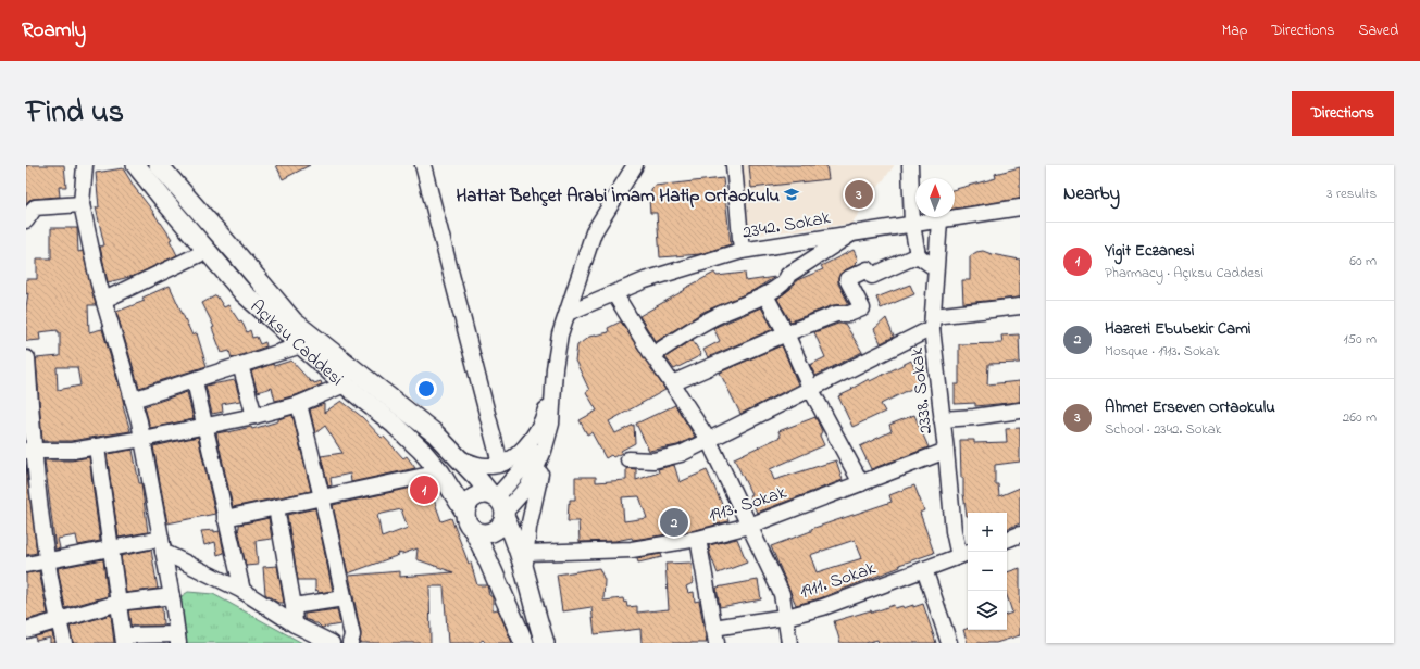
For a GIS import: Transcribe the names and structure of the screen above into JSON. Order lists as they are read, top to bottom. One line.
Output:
{"streets":{"main road":["Açıksu Caddesi"],"street":["2342. Sokak","2338. Sokak","1913. Sokak","1911. Sokak"]},"crossings":[["2342. Sokak","2338. Sokak"],["2338. Sokak","1913. Sokak"],["2338. Sokak","1911. Sokak"]],"places":{"school or university":["Hattat Behçet Arabi İmam Hatip Ortaokulu"]},"north":"top","page":{"header":"Roamly","nav":["Map","Directions","Saved"],"title":"Find us","buttons":"Directions","heading":["Nearby","3 results"],"pins":["3","1","2"],"list":[{"mark":"1","name":"Yigit Eczanesi","note":"Pharmacy · Açıksu Caddesi","value":"60 m"},{"mark":"2","name":"Hazreti Ebubekir Cami","note":"Mosque · 1913. Sokak","value":"150 m"},{"mark":"3","name":"Ahmet Erseven Ortaokulu","note":"School · 2342. Sokak","value":"260 m"}],"map_buttons":["+","−"]}}
